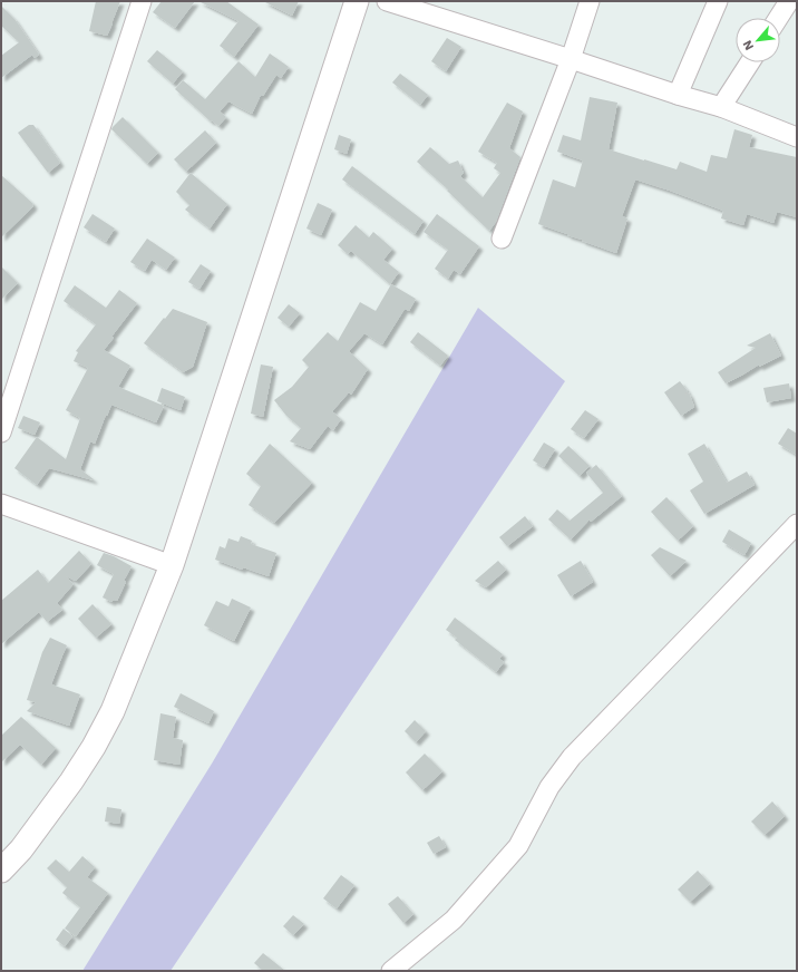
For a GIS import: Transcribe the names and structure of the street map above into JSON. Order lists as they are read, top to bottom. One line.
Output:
{"north":"bottom left"}
